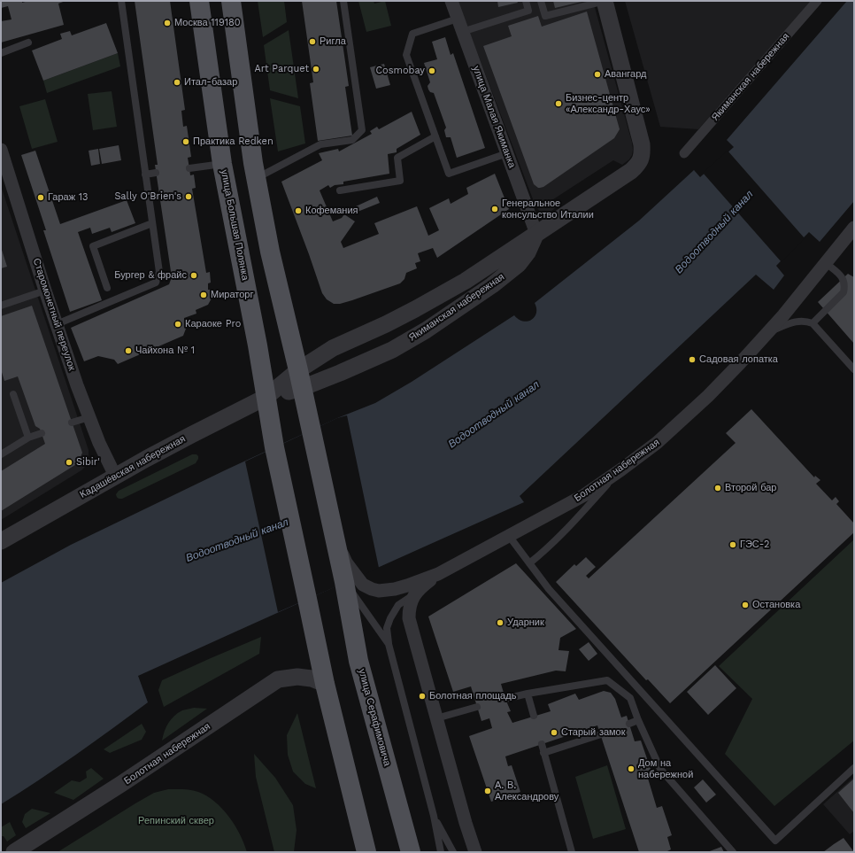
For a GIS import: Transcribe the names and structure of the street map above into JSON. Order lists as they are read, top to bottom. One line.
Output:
{"streets":{"main road":["улица Большая Полянка","улица Серафимовича"],"street":["Якиманская набережная","улица Малая Якиманка","Старомонетный переулок","Кадашёвская набережная","Болотная набережная"]},"crossings":[["Якиманская набережная","улица Малая Якиманка"],["Якиманская набережная","Кадашёвская набережная"],["Якиманская набережная","улица Серафимовича"],["улица Большая Полянка","Кадашёвская набережная"],["улица Большая Полянка","Болотная набережная"],["Старомонетный переулок","Кадашёвская набережная"],["Кадашёвская набережная","улица Серафимовича"],["Болотная набережная","улица Серафимовича"]],"water":["Водоотводный канал"],"parks":["Репинский сквер"],"places":["Москва 119180","Ригла","Art Parquet","Cosmobay","Авангард","Итал-базар","Бизнес-центр «Александр-Хаус»","Практика Redken","Sally O'Brien's","Гараж 13","Генеральное консульство Италии","Кофемания","Бургер & фрайс","Мираторг","Караоке Pro","Чайхона № 1","Садовая лопатка","Sibir'","Второй бар","ГЭС-2","Остановка","Ударник","Болотная площадь","Старый замок","Дом на набережной","А. В. Александрову"]}
